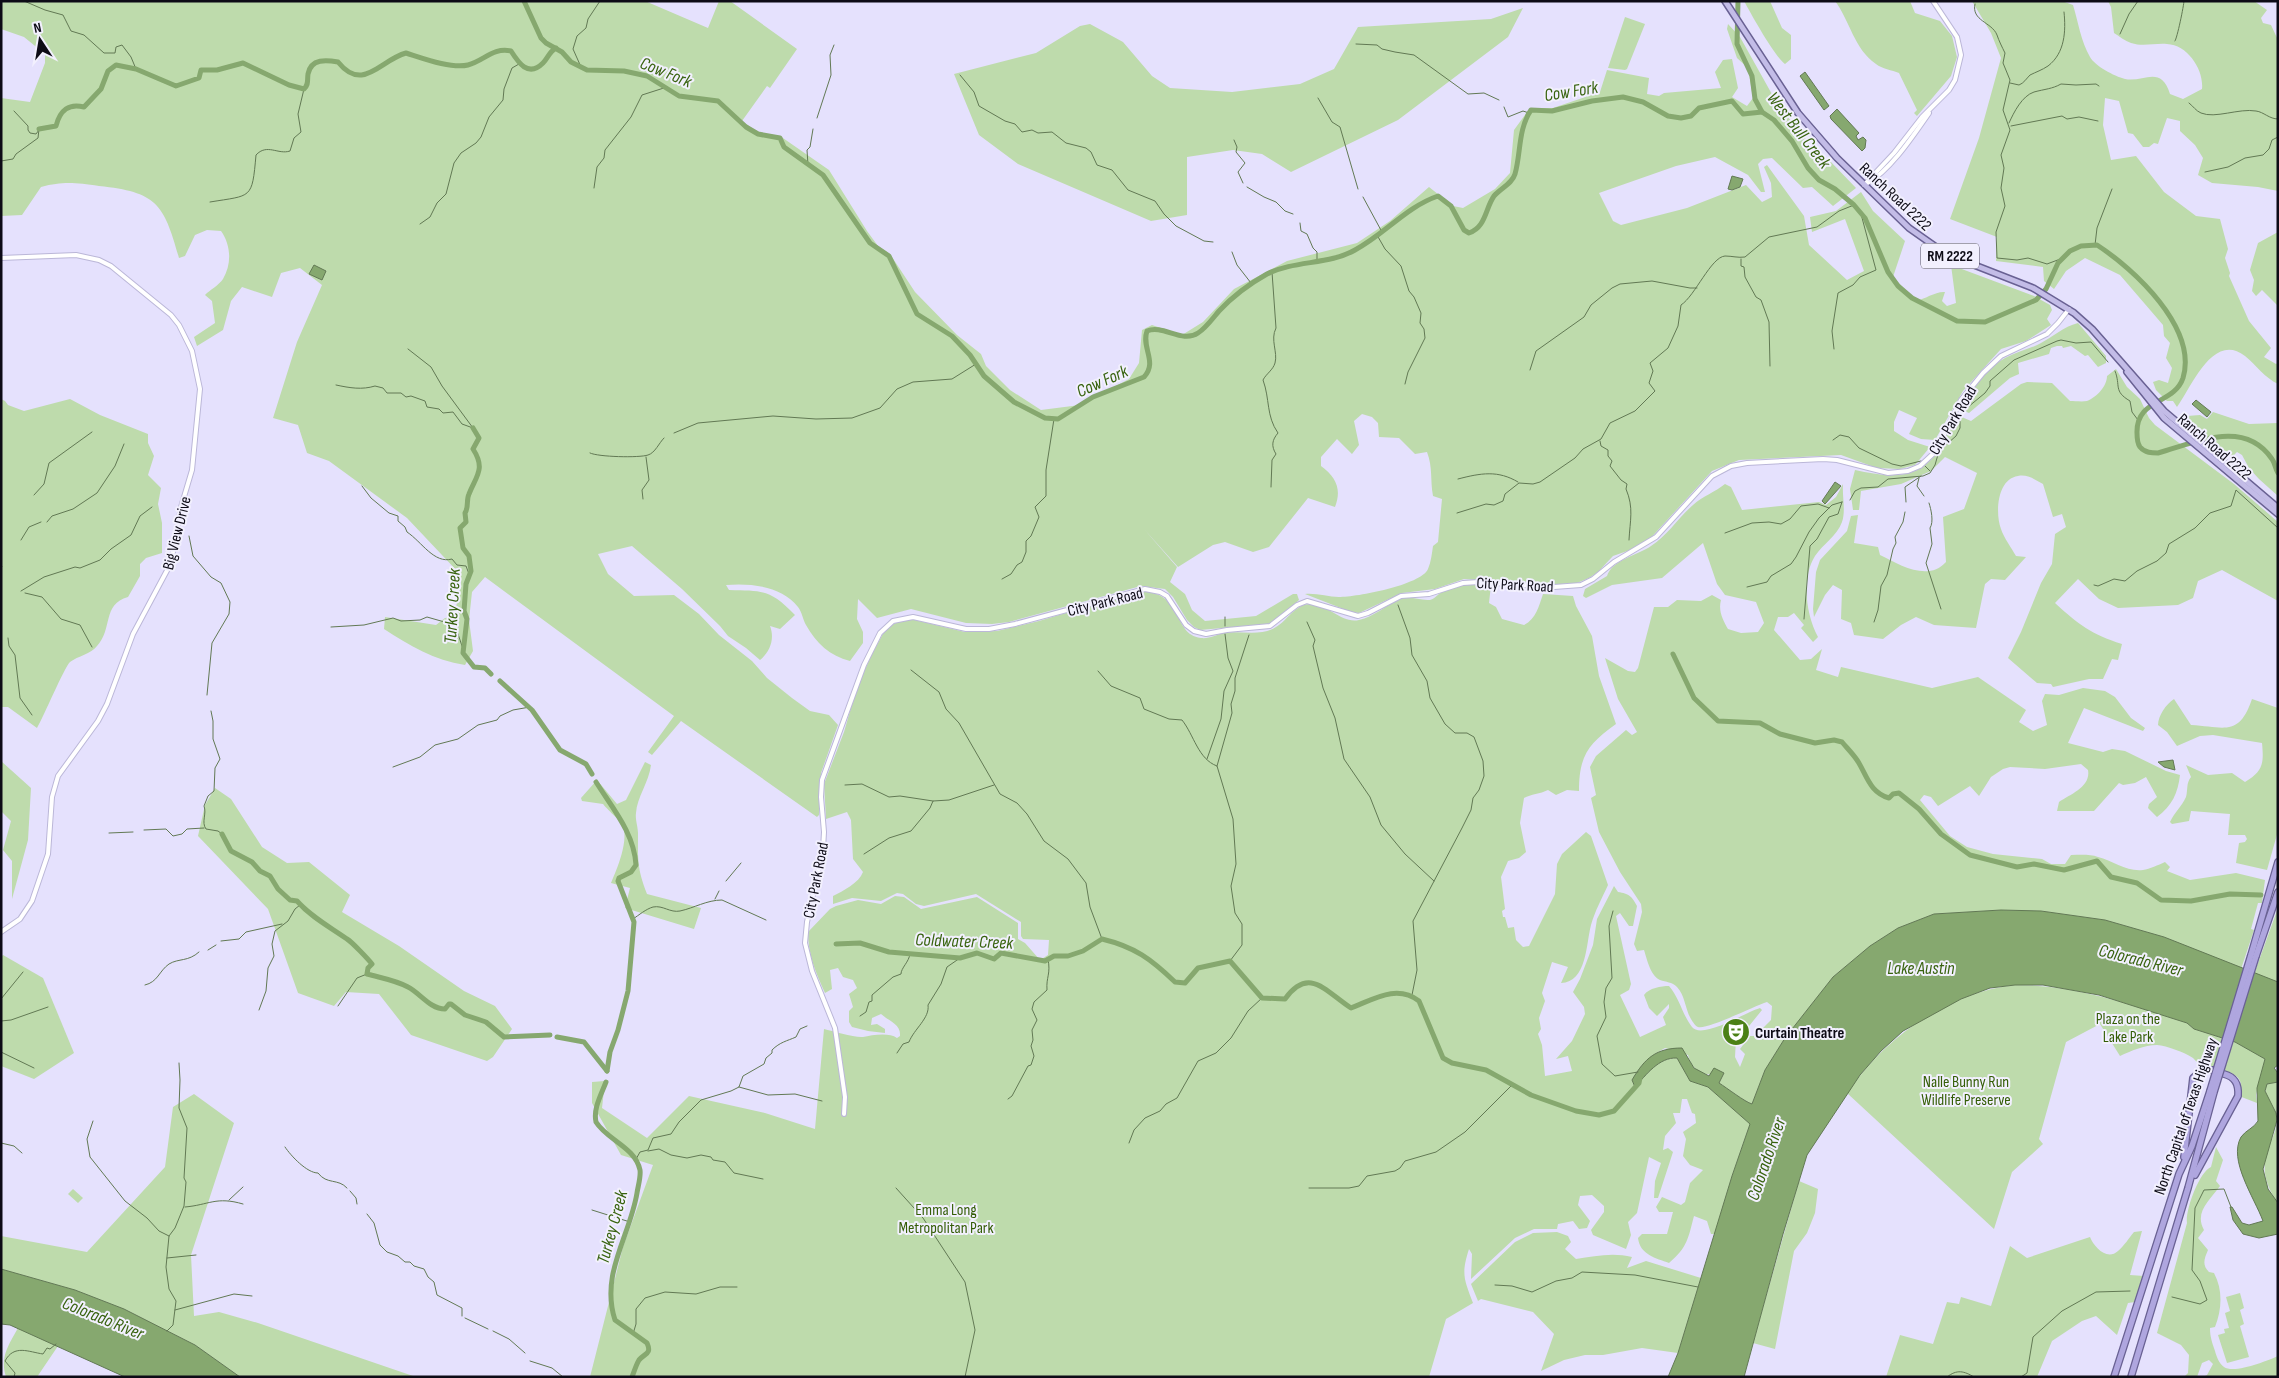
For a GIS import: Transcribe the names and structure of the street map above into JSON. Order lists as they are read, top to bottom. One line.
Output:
{"streets":{"highway":["North Capital of Texas Highway"],"main road":["Ranch Road 2222","RM 2222"],"street":["City Park Road","Big View Drive"]},"crossings":[["Ranch Road 2222","City Park Road"]],"water":["Cow Fork","West Bull Creek","Turkey Creek","Coldwater Creek","Colorado River","Lake Austin"],"parks":["Plaza on the Lake Park","Nalle Bunny Run Wildlife Preserve","Emma Long Metropolitan Park"],"places":{"theatre":["Curtain Theatre"]},"north":"top"}
